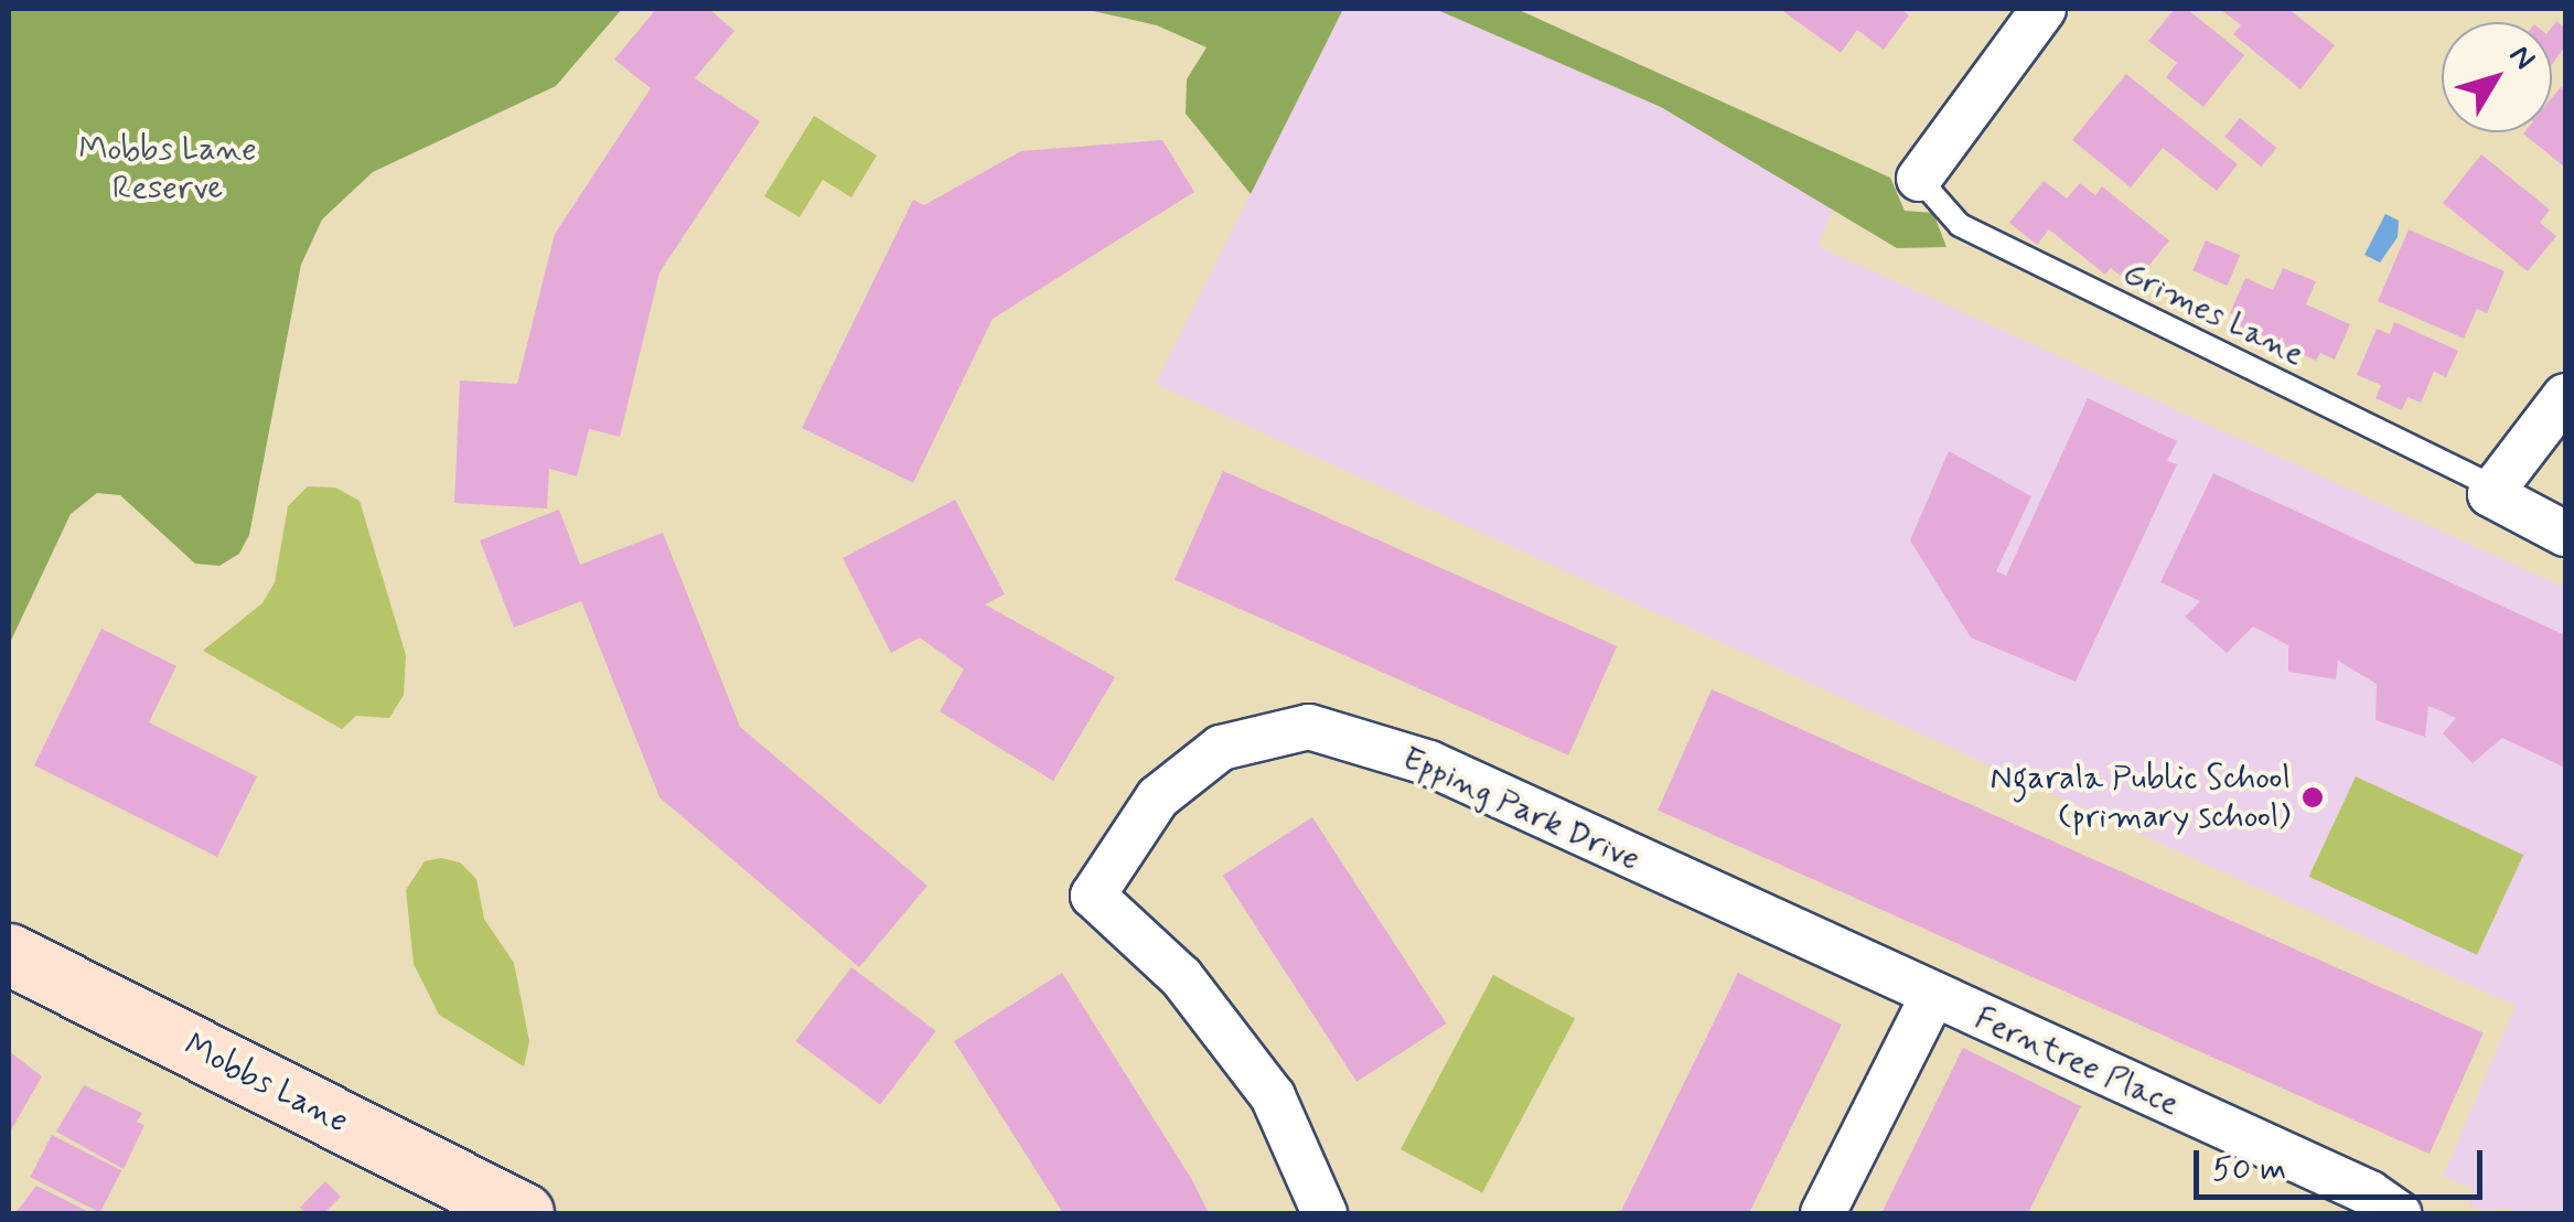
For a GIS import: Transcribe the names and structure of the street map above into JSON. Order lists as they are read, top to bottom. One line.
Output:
{"streets":{"street":["Epping Park Drive","Ferntree Place","Mobbs Lane"],"lane":["Grimes Lane"]},"crossings":[["Epping Park Drive","Ferntree Place"]],"parks":["Mobbs Lane Reserve"],"places":["Ngarala Public School (primary school)"],"scale_bar":"50 m","north":"top right"}
